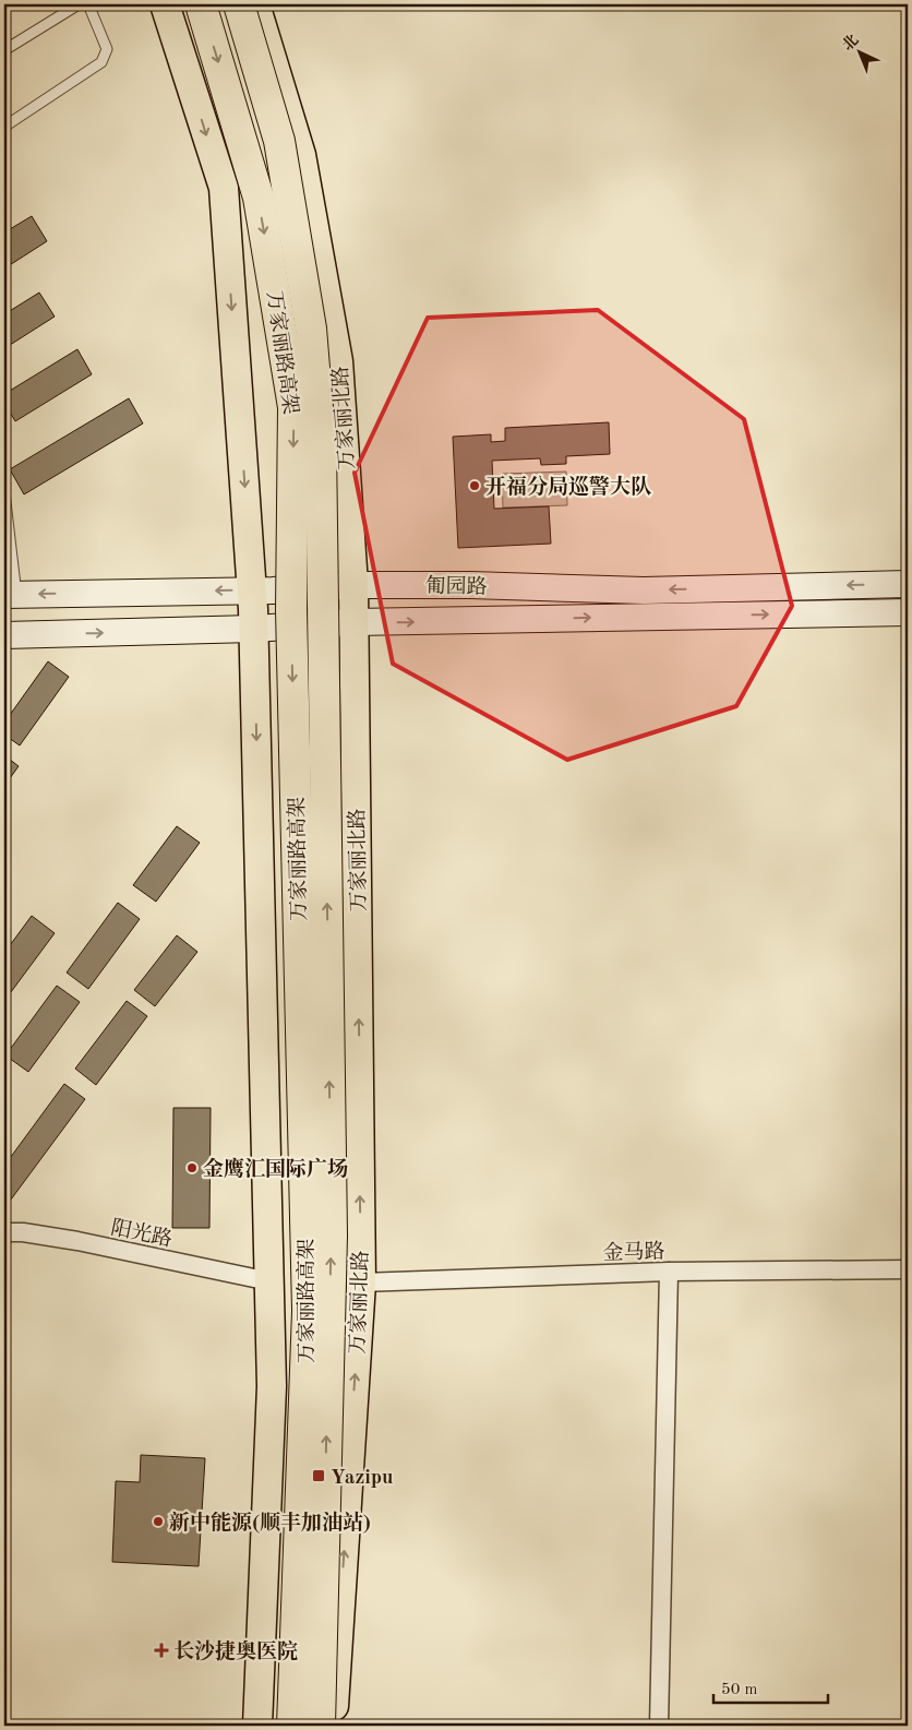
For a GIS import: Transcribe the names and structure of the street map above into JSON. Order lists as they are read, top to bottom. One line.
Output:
{"streets":{"highway":["万家丽路高架"],"main road":["万家丽北路","匍园路"],"street":["阳光路","金马路"]},"crossings":[["万家丽北路","匍园路"],["万家丽北路","金马路"]],"places":{"other":["开福分局巡警大队","金鹰汇国际广场","新中能源(顺丰加油站)"],"transit":["Yazipu"],"health":["长沙捷奥医院"]},"scale_bar":"50 m","north":"top left"}
